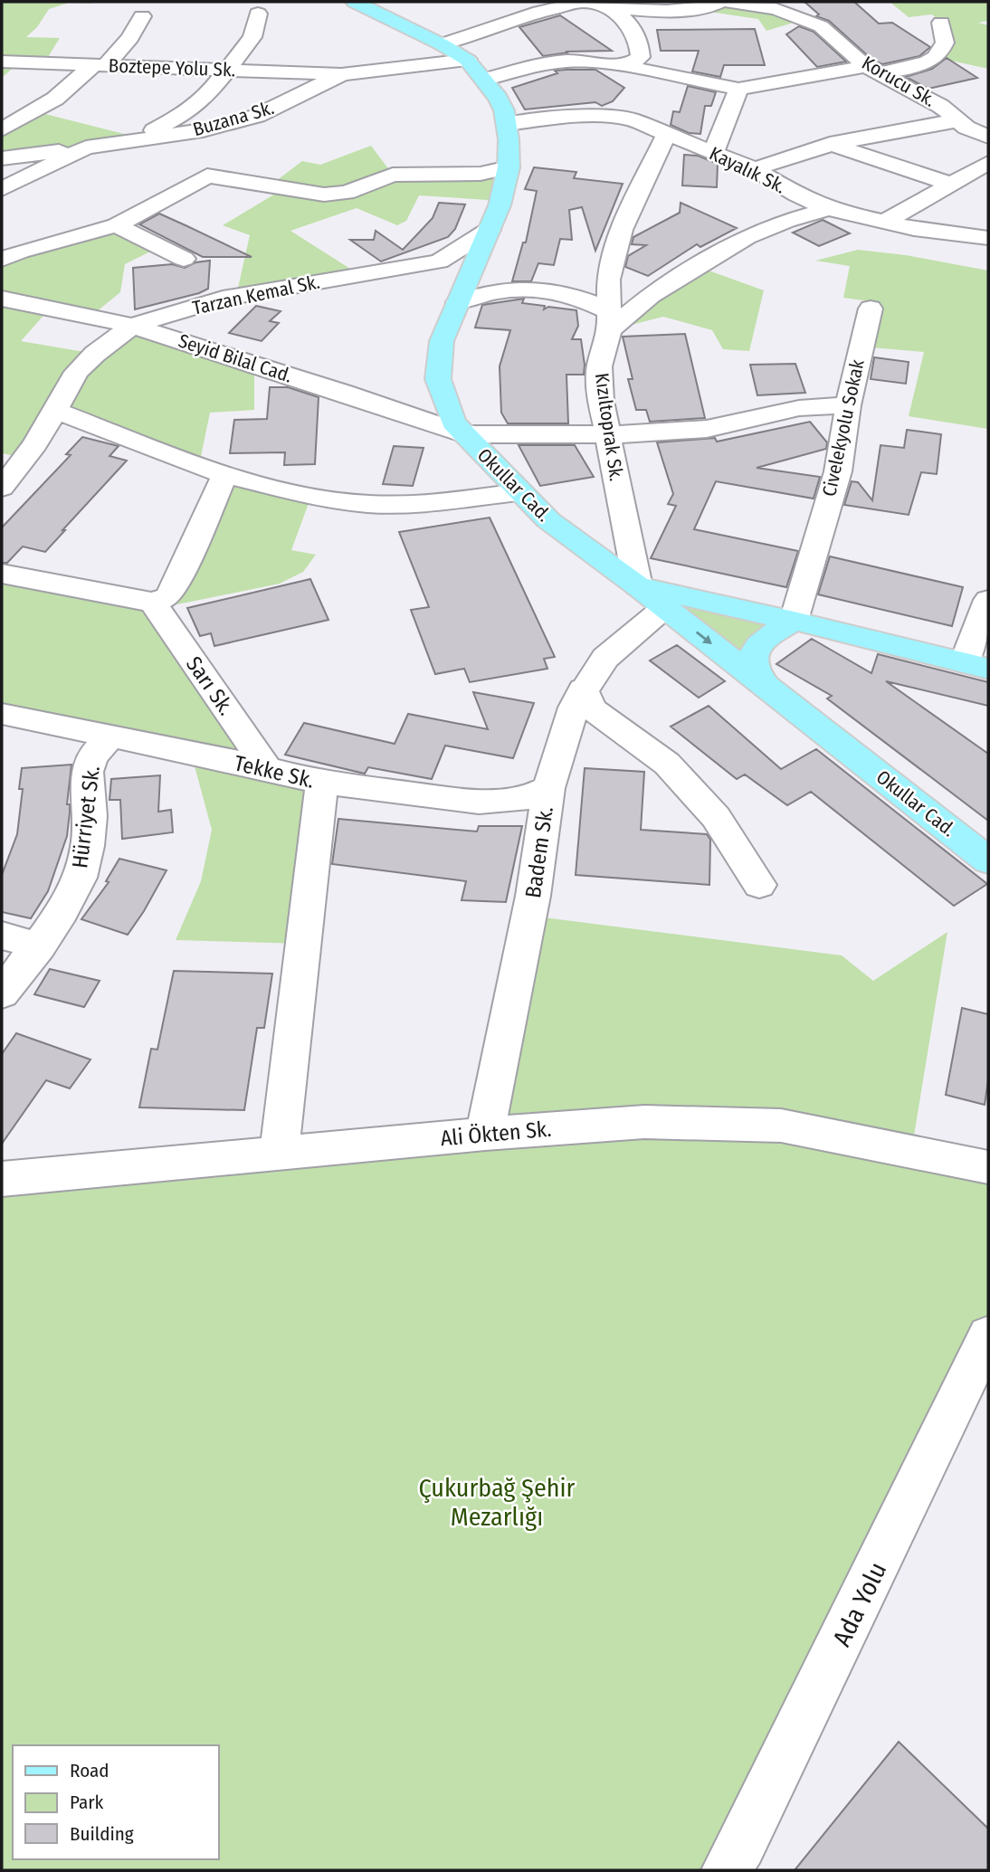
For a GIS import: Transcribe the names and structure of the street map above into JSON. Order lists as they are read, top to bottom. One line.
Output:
{"streets":{"main road":["Okullar Cad."],"street":["Boztepe Yolu Sk.","Korucu Sk.","Buzana Sk.","Kayalık Sk.","Tarzan Kemal Sk.","Seyid Bilal Cad.","Kızıltoprak Sk.","Civelekyolu Sokak","Sarı Sk.","Tekke Sk.","Hürriyet Sk.","Badem Sk.","Ali Ökten Sk.","Ada Yolu"]},"crossings":[["Boztepe Yolu Sk.","Buzana Sk."],["Buzana Sk.","Okullar Cad."],["Kayalık Sk.","Okullar Cad."],["Tarzan Kemal Sk.","Seyid Bilal Cad."],["Tarzan Kemal Sk.","Okullar Cad."],["Seyid Bilal Cad.","Kızıltoprak Sk."],["Seyid Bilal Cad.","Okullar Cad."],["Kızıltoprak Sk.","Okullar Cad."],["Okullar Cad.","Badem Sk."],["Sarı Sk.","Tekke Sk."],["Tekke Sk.","Hürriyet Sk."],["Tekke Sk.","Badem Sk."],["Badem Sk.","Ali Ökten Sk."]],"parks":["Çukurbağ Şehir Mezarlığı"],"legend":["Road","Park","Building"]}
